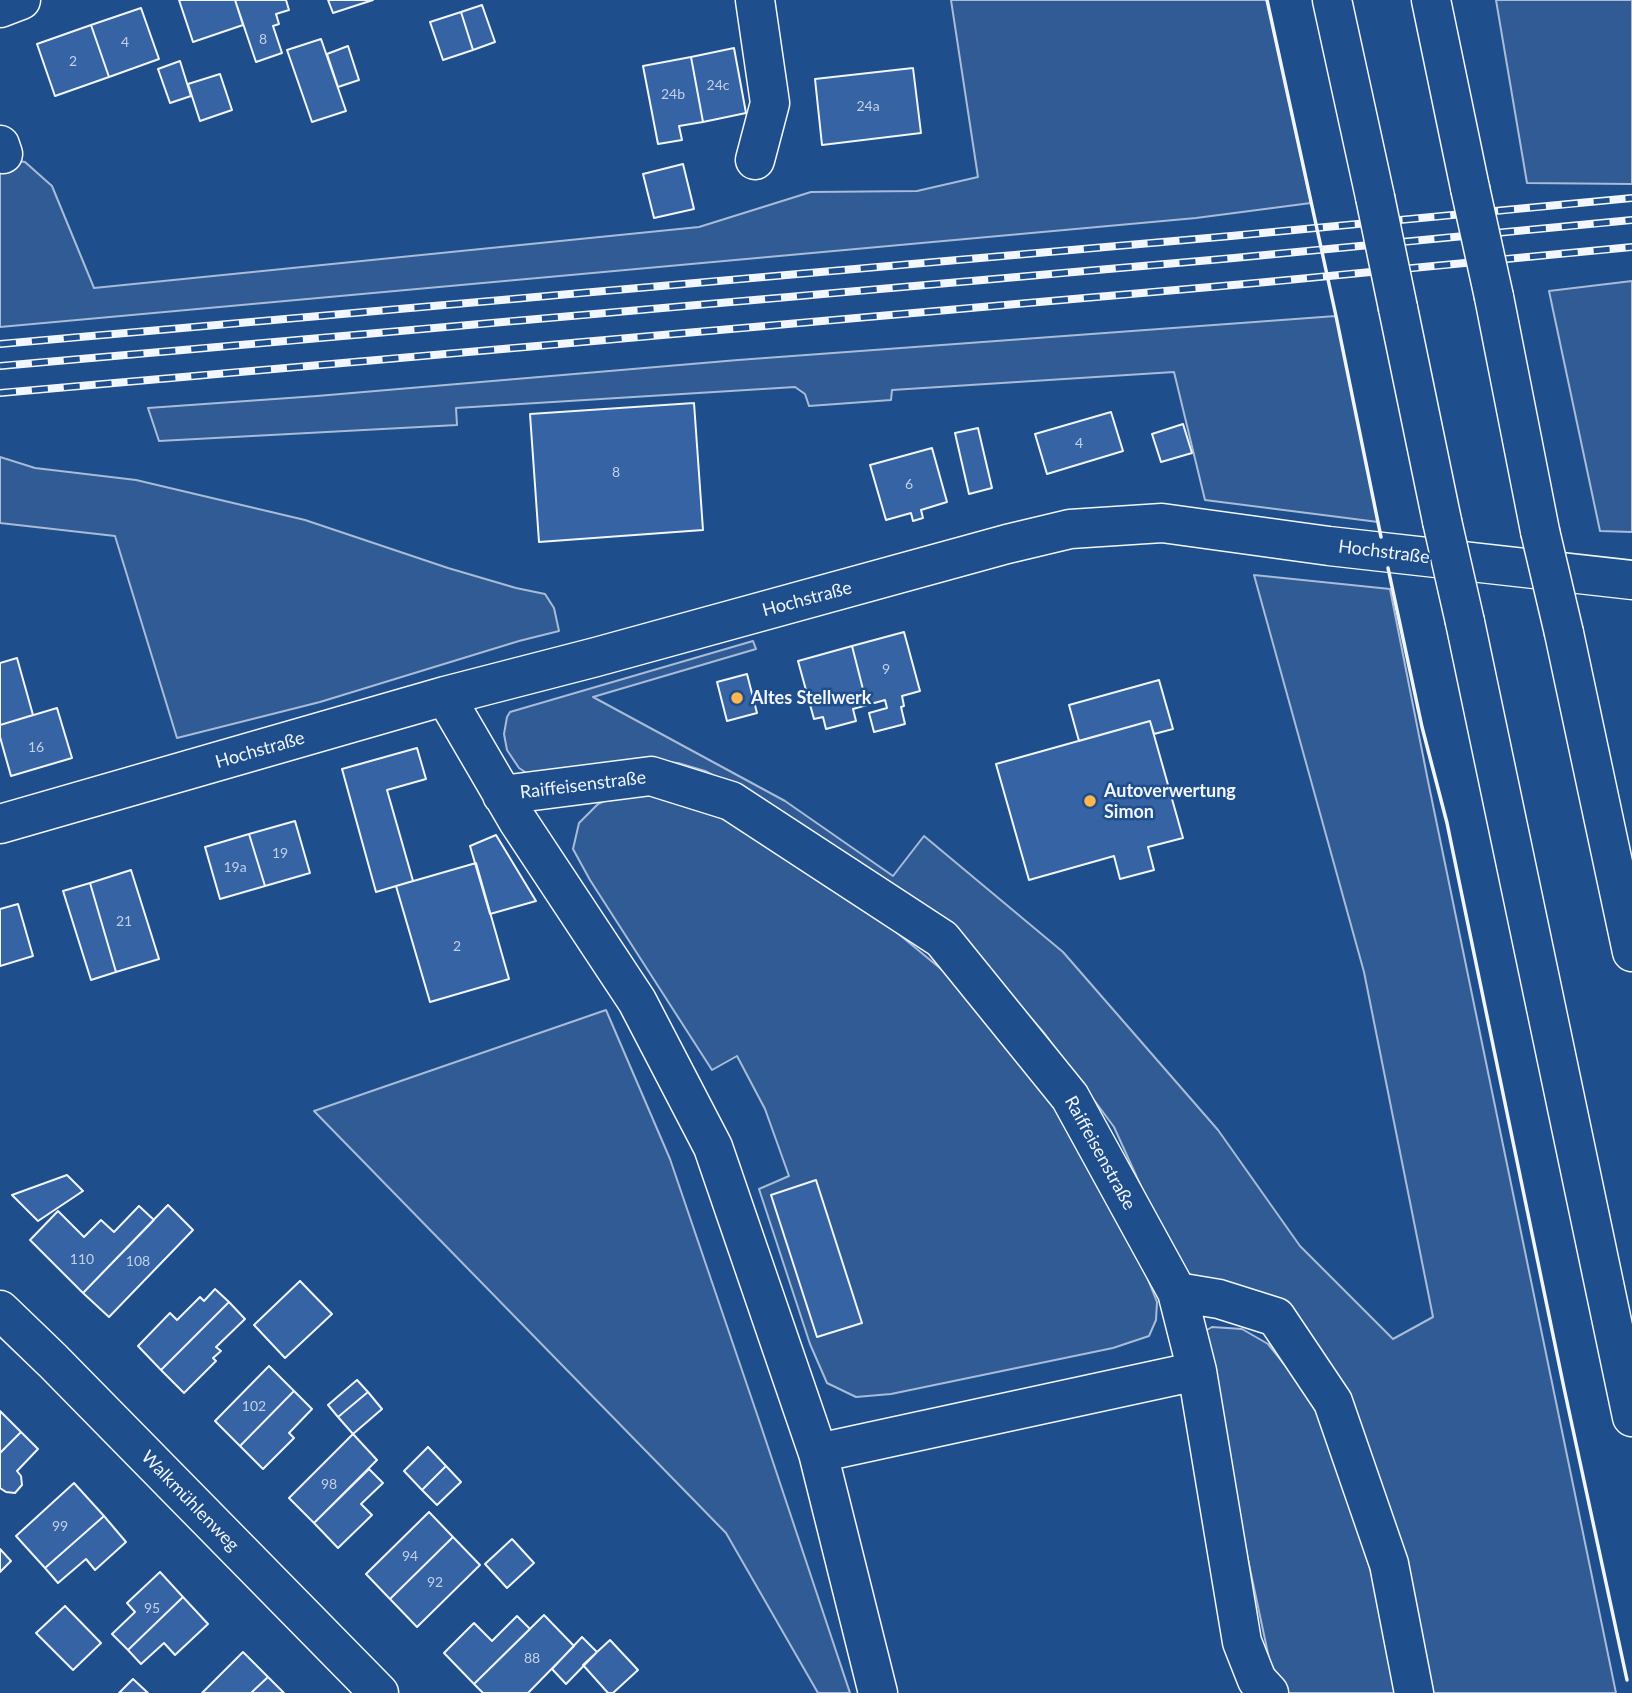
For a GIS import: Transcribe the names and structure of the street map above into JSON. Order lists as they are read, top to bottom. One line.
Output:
{"streets":{"main road":["Hochstraße","Raiffeisenstraße","Walkmühlenweg"]},"crossings":[["Hochstraße","Raiffeisenstraße"]],"places":["Altes Stellwerk","Autoverwertung Simon"],"house_numbers":["8","4","2","24c","24b","24a","4","8","6","9","16","19","19a","21","2","110","108","102","98","99","94","92","95","88"]}
